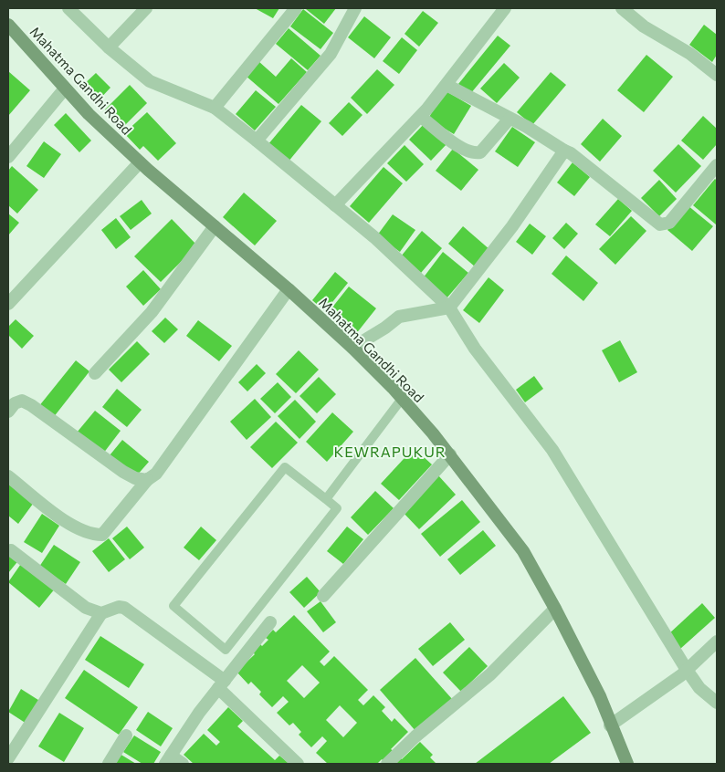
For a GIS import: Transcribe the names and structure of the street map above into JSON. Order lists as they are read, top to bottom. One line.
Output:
{"streets":{"main road":["Mahatma Gandhi Road"]},"districts":["KEWRAPUKUR"]}
